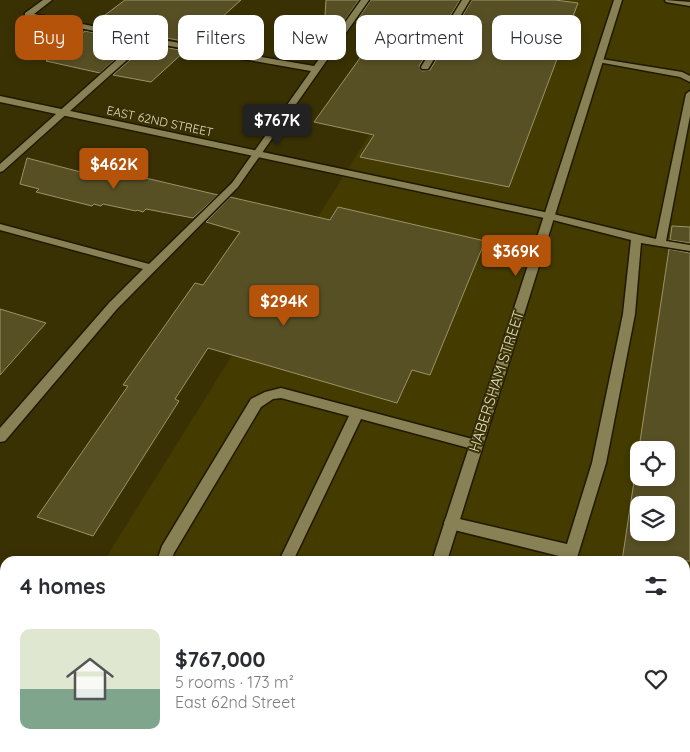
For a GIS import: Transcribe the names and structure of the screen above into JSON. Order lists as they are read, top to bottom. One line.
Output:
{"streets":{"street":["EAST 62ND STREET","HABERSHAM STREET"]},"crossings":[["EAST 62ND STREET","HABERSHAM STREET"]],"page":{"chip":["Buy","Rent","Filters","New","Apartment","House"],"price":["$767K","$462K","$369K","$294K"],"heading":"4 homes","list":[{"name":"$767,000","note":"5 rooms · 173 m² · East 62nd Street"}]}}
